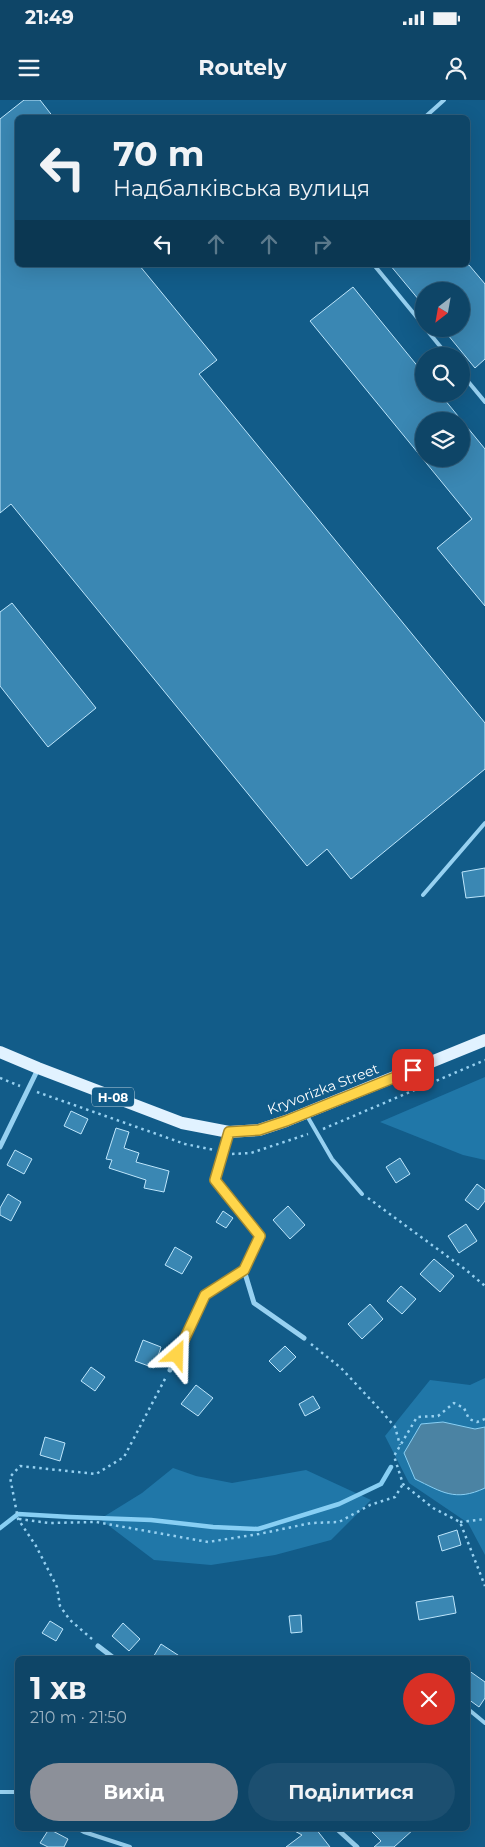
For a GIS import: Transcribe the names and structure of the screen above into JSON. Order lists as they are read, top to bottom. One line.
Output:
{"streets":{"main road":["Kryvorizka Street","Н-08"]},"north":"bottom left","page":{"status":"21:49","header":"Routely","turn":["70 m","Надбалківська вулиця"],"heading":["1 хв","210 m · 21:50"],"buttons":["Вихід","Поділитися"]}}
